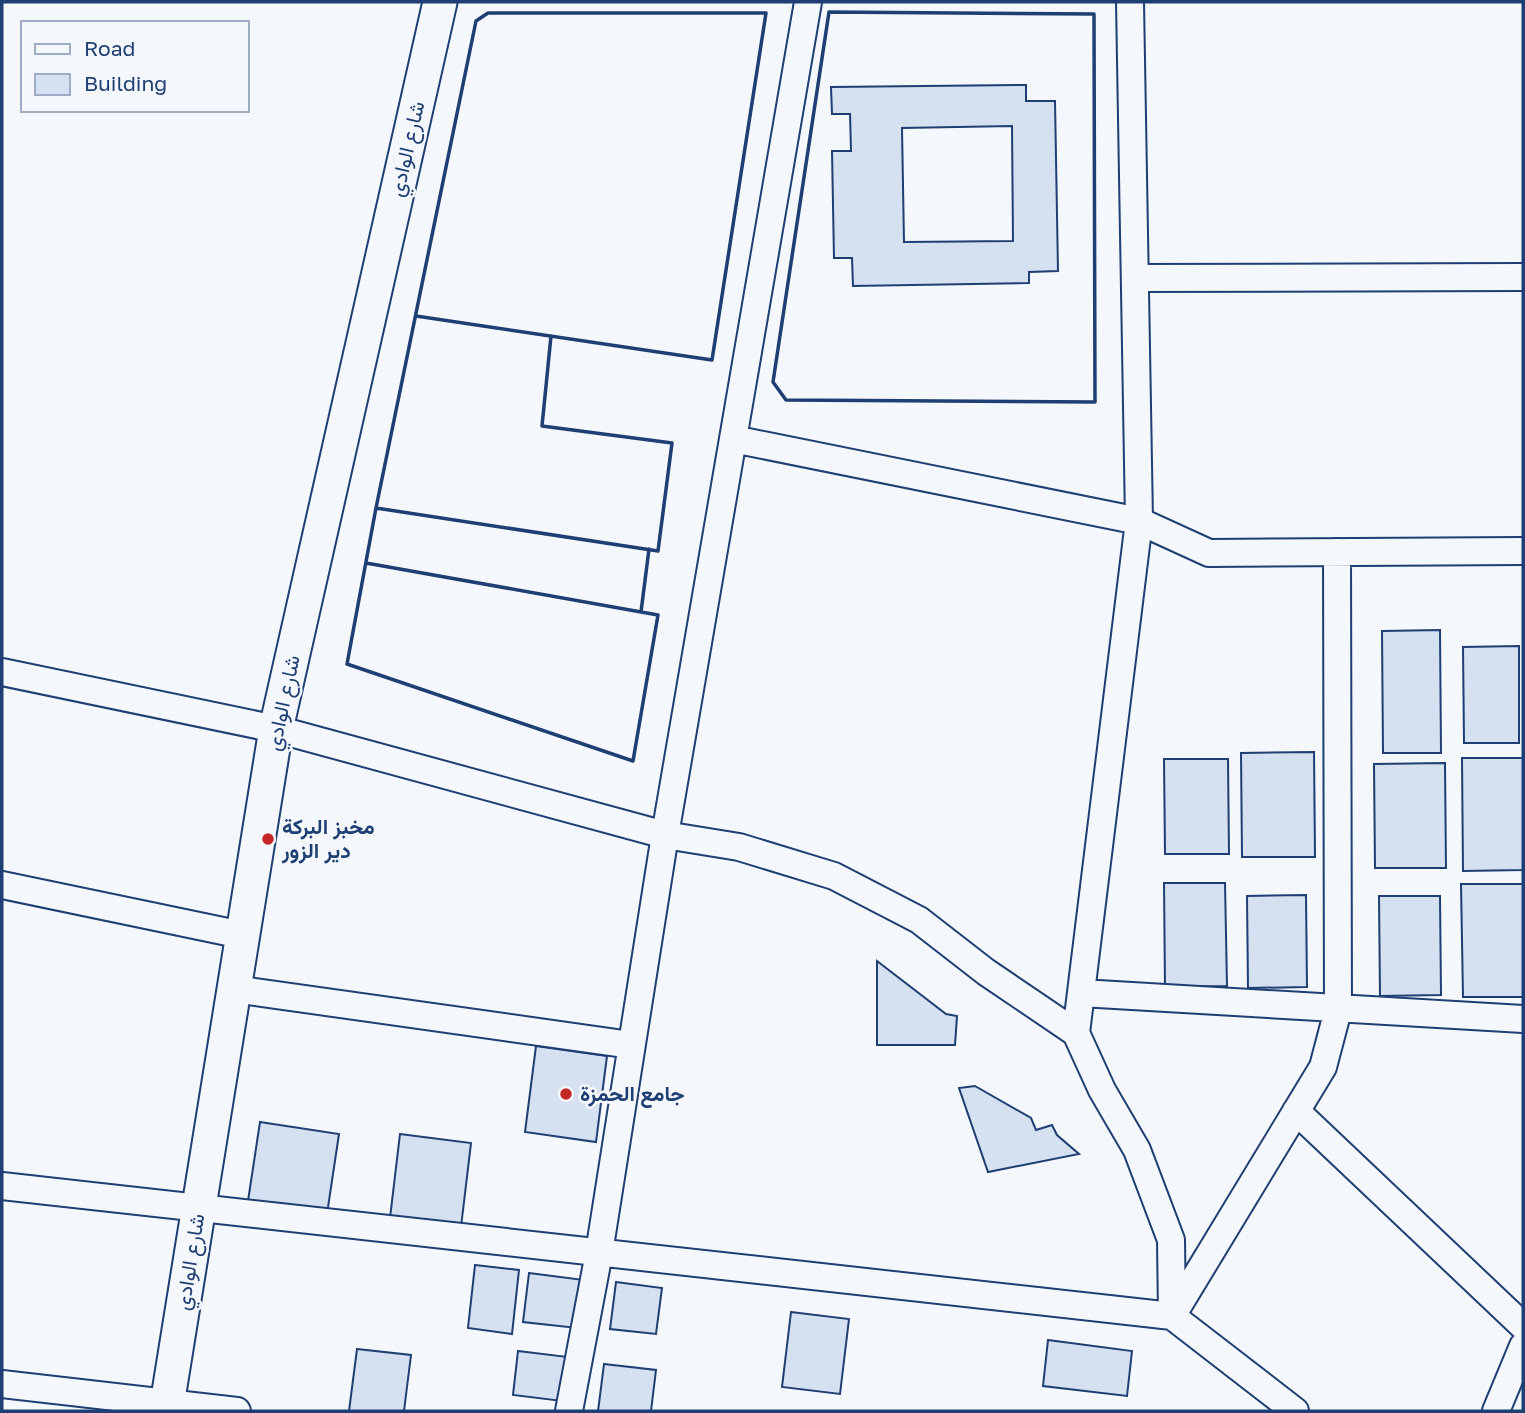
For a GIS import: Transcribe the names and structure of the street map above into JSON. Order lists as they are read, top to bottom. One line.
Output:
{"streets":{"street":["شارع الوادي"]},"places":["مخبز البركة دير الزور","جامع الحمزة"],"legend":["Road","Building"]}
